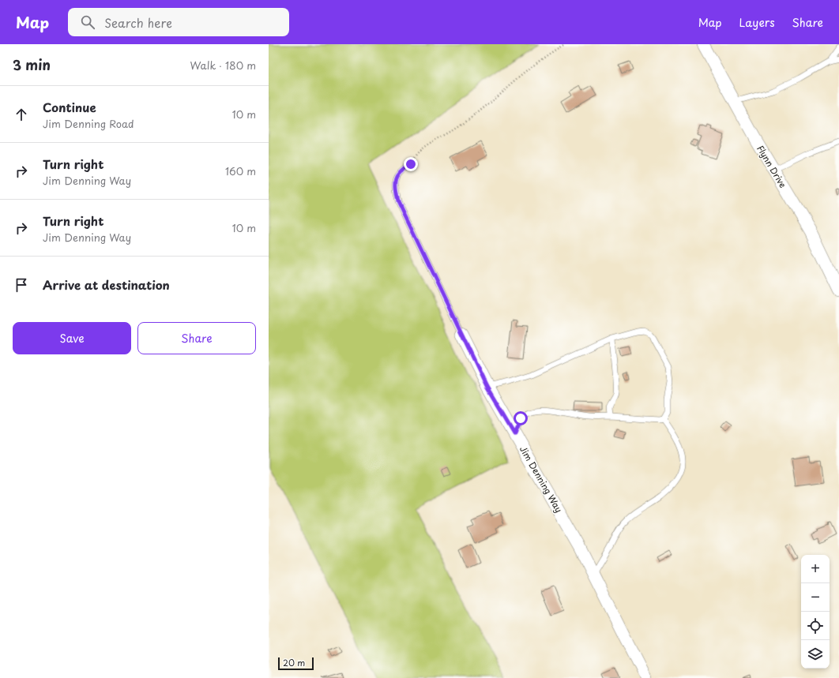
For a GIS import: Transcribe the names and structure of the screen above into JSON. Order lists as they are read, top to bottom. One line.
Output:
{"streets":{"street":["Flynn Drive","Jim Denning Way"]},"scale_bar":"20 m","page":{"header":"Map","search":"Search here","nav":["Map","Layers","Share"],"heading":["3 min","Walk · 180 m"],"list":[["Continue","Jim Denning Road","10 m"],["Turn right","Jim Denning Way","160 m"],["Turn right","Jim Denning Way","10 m"],"Arrive at destination"],"buttons":["Save","Share"],"map_buttons":["+","−"],"scale":"20 m"}}
